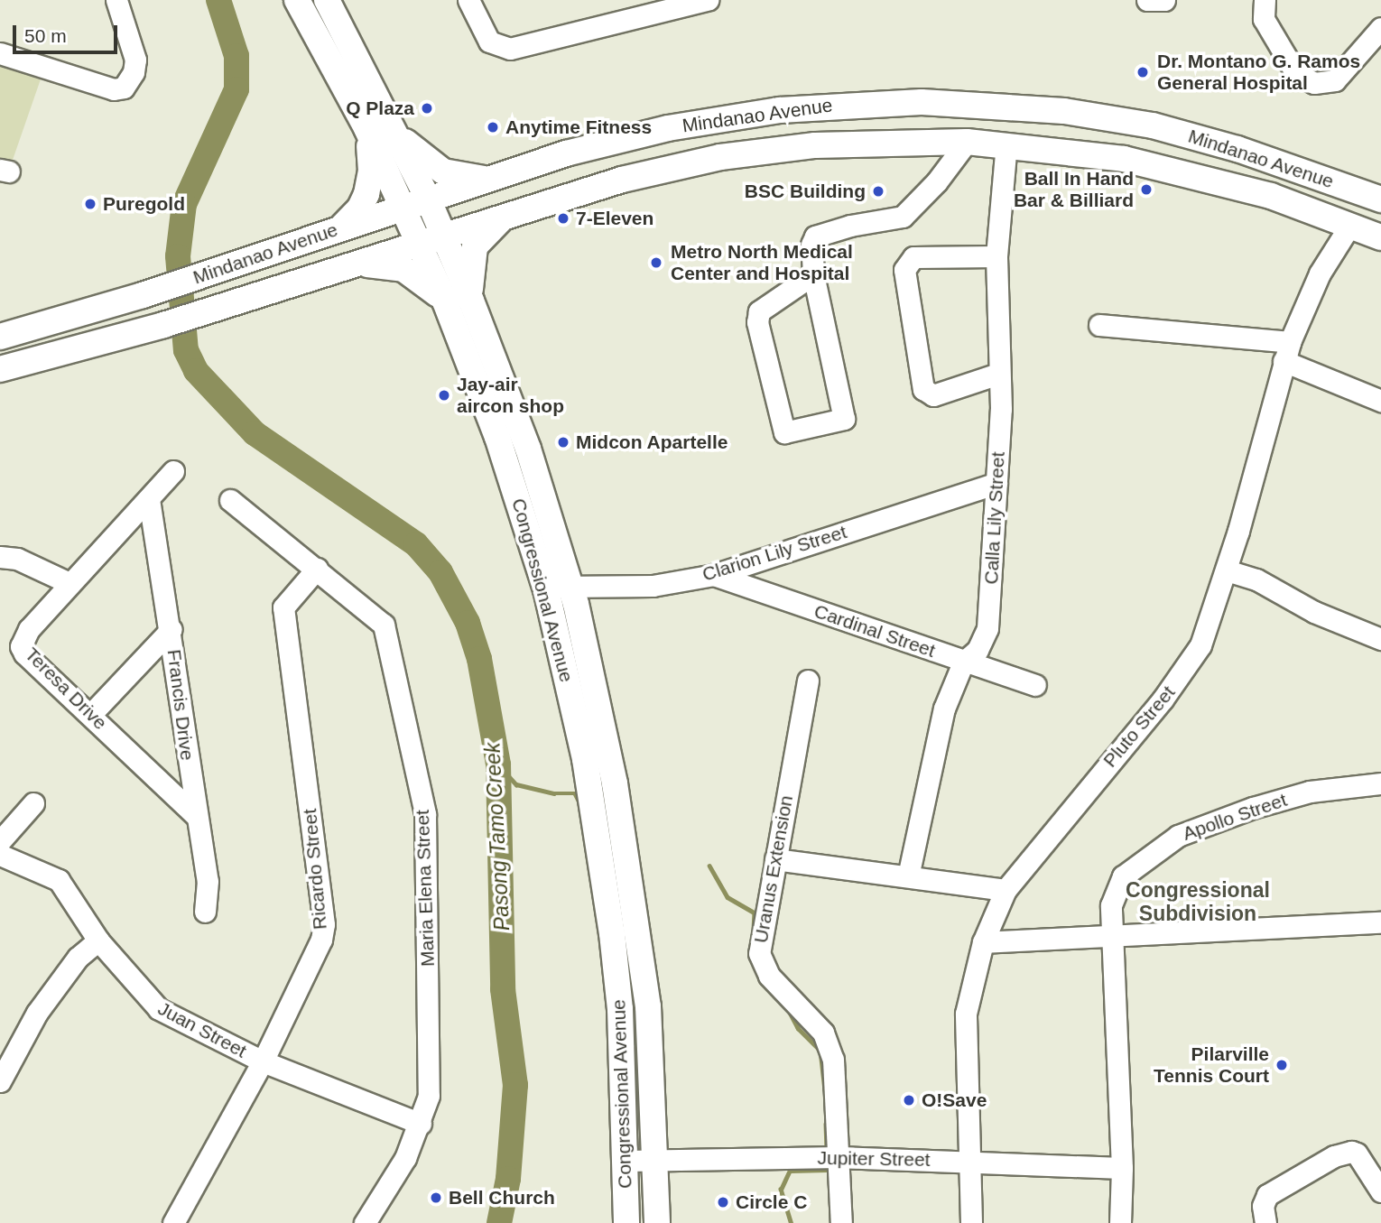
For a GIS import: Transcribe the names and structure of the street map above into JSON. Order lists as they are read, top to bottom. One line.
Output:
{"streets":{"main road":["Mindanao Avenue","Congressional Avenue"],"street":["Calla Lily Street","Clarion Lily Street","Cardinal Street","Teresa Drive","Francis Drive","Pluto Street","Apollo Street","Ricardo Street","Uranus Extension","Maria Elena Street","Juan Street","Jupiter Street"]},"crossings":[["Mindanao Avenue","Calla Lily Street"],["Mindanao Avenue","Congressional Avenue"],["Mindanao Avenue","Pluto Street"],["Calla Lily Street","Clarion Lily Street"],["Calla Lily Street","Cardinal Street"],["Clarion Lily Street","Congressional Avenue"],["Clarion Lily Street","Cardinal Street"],["Congressional Avenue","Jupiter Street"],["Teresa Drive","Francis Drive"],["Pluto Street","Jupiter Street"],["Apollo Street","Jupiter Street"],["Ricardo Street","Maria Elena Street"],["Ricardo Street","Juan Street"],["Uranus Extension","Jupiter Street"],["Maria Elena Street","Juan Street"]],"districts":["Congressional Subdivision"],"water":["Pasong Tamo Creek"],"places":["Dr. Montano G. Ramos General Hospital","Q Plaza","Anytime Fitness","Ball In Hand Bar & Billiard","BSC Building","Puregold","7-Eleven","Metro North Medical Center and Hospital","Jay-air aircon shop","Midcon Apartelle","Pilarville Tennis Court","O!Save","Bell Church","Circle C"],"scale_bar":"50 m"}
